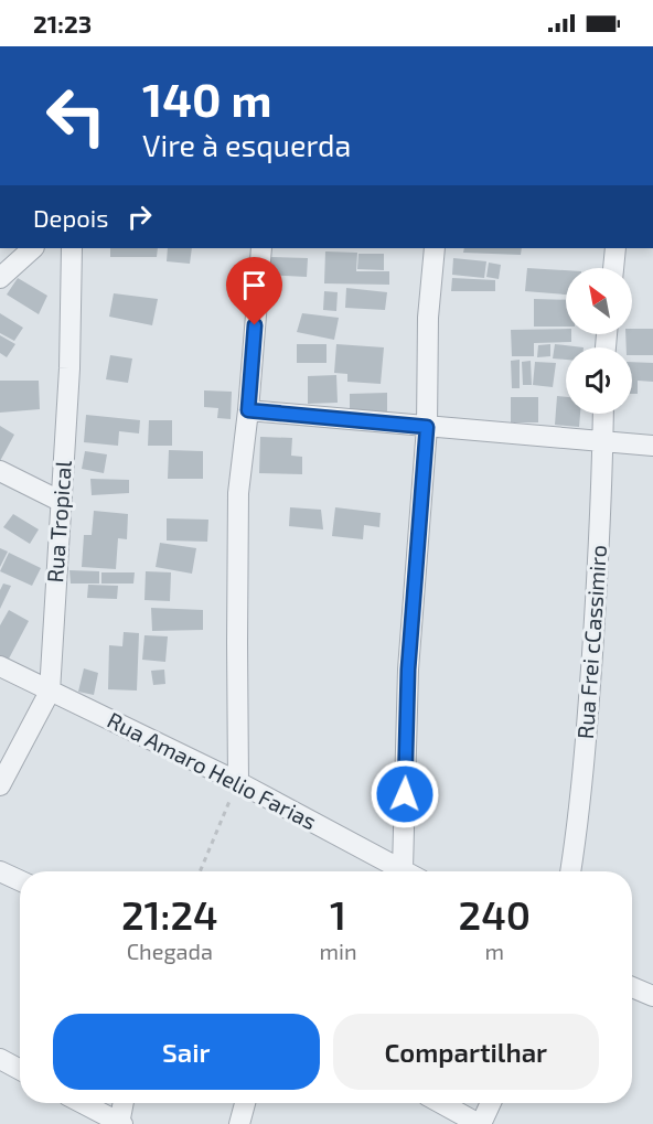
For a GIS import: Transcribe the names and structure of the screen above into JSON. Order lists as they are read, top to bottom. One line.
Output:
{"streets":{"street":["Rua Tropical","Rua Frei cCassimiro","Rua Amaro Helio Farias"]},"crossings":[["Rua Tropical","Rua Amaro Helio Farias"]],"north":"top left","page":{"status":"21:23","turn":["140 m","Vire à esquerda"],"then":"Depois","eta":["21:24","Chegada","1","min","240","m"],"buttons":["Sair","Compartilhar"]}}
